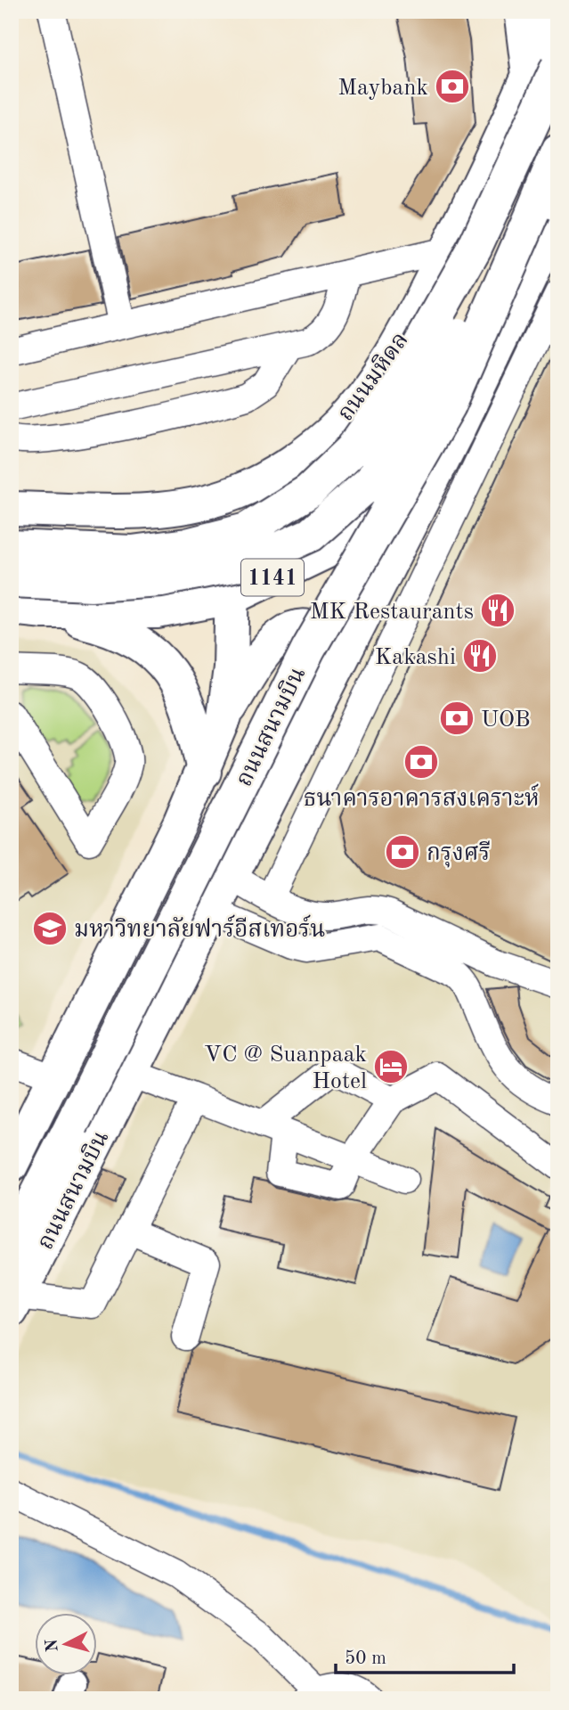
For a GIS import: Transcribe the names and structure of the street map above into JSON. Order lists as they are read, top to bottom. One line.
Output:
{"streets":{"main road":["ถนนมหิดล","1141","ถนนสนามบิน"]},"crossings":[["ถนนมหิดล","ถนนสนามบิน"],["1141","ถนนสนามบิน"]],"places":{"bank":["Maybank","UOB","ธนาคารอาคารสงเคราะห์","กรุงศรี"],"restaurant":["MK Restaurants","Kakashi"],"school or university":["มหาวิทยาลัยฟาร์อีสเทอร์น"],"hotel":["VC @ Suanpaak Hotel"]},"scale_bar":"50 m","north":"left"}
